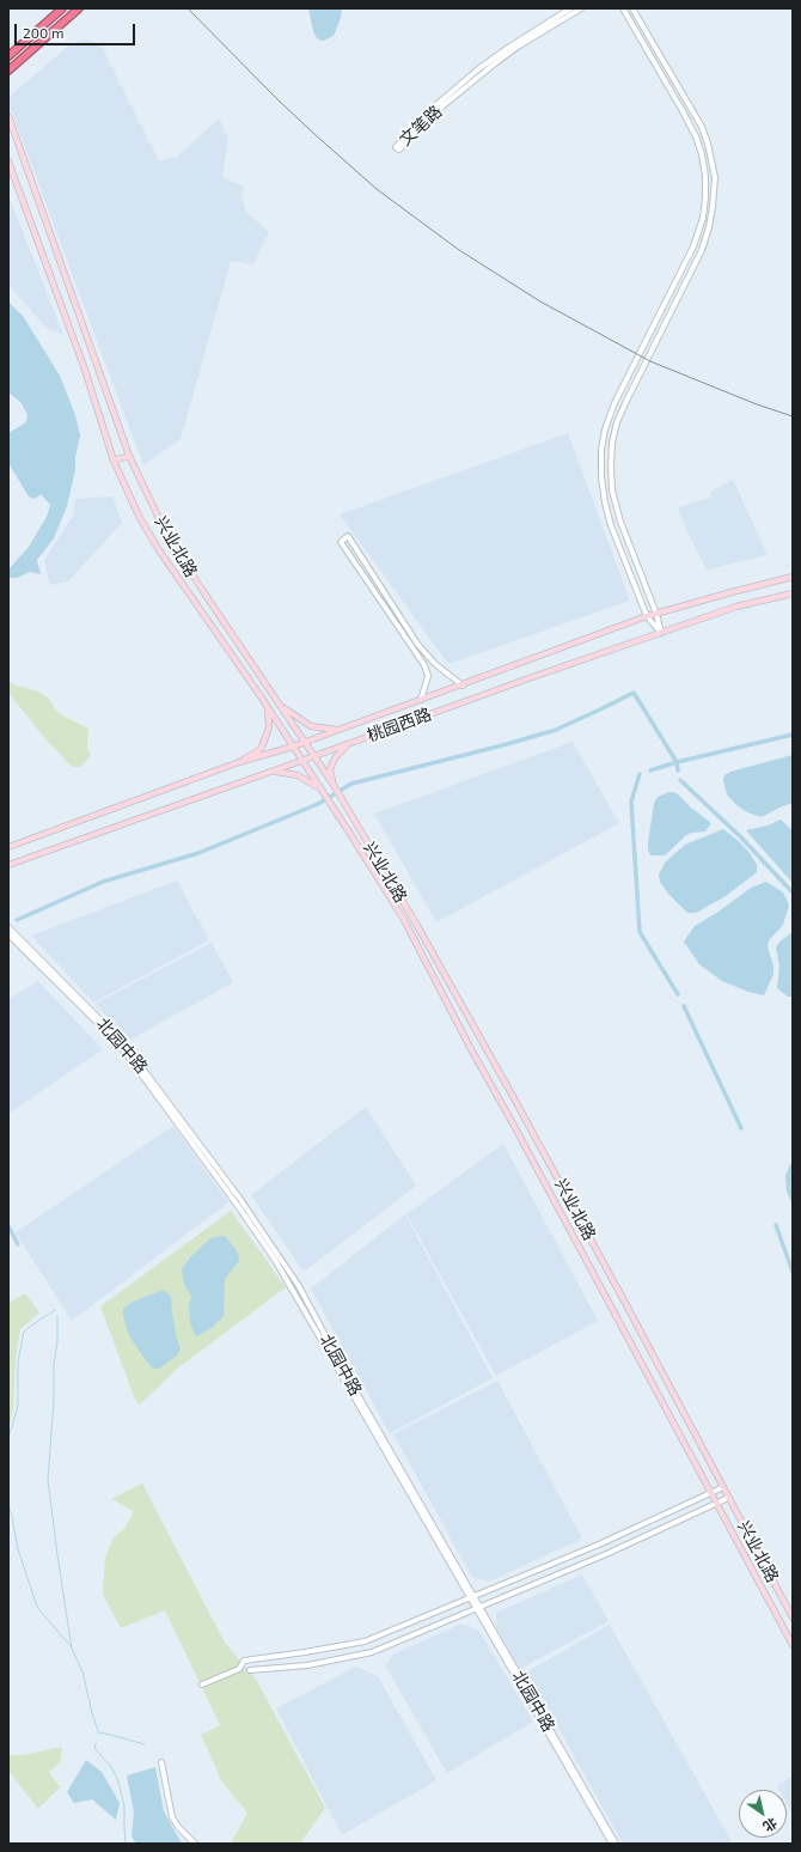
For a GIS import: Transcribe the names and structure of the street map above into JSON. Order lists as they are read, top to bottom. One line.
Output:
{"streets":{"main road":["兴业北路","桃园西路"],"street":["文笔路","北园中路"]},"crossings":[["兴业北路","桃园西路"]],"scale_bar":"200 m","north":"bottom right"}
